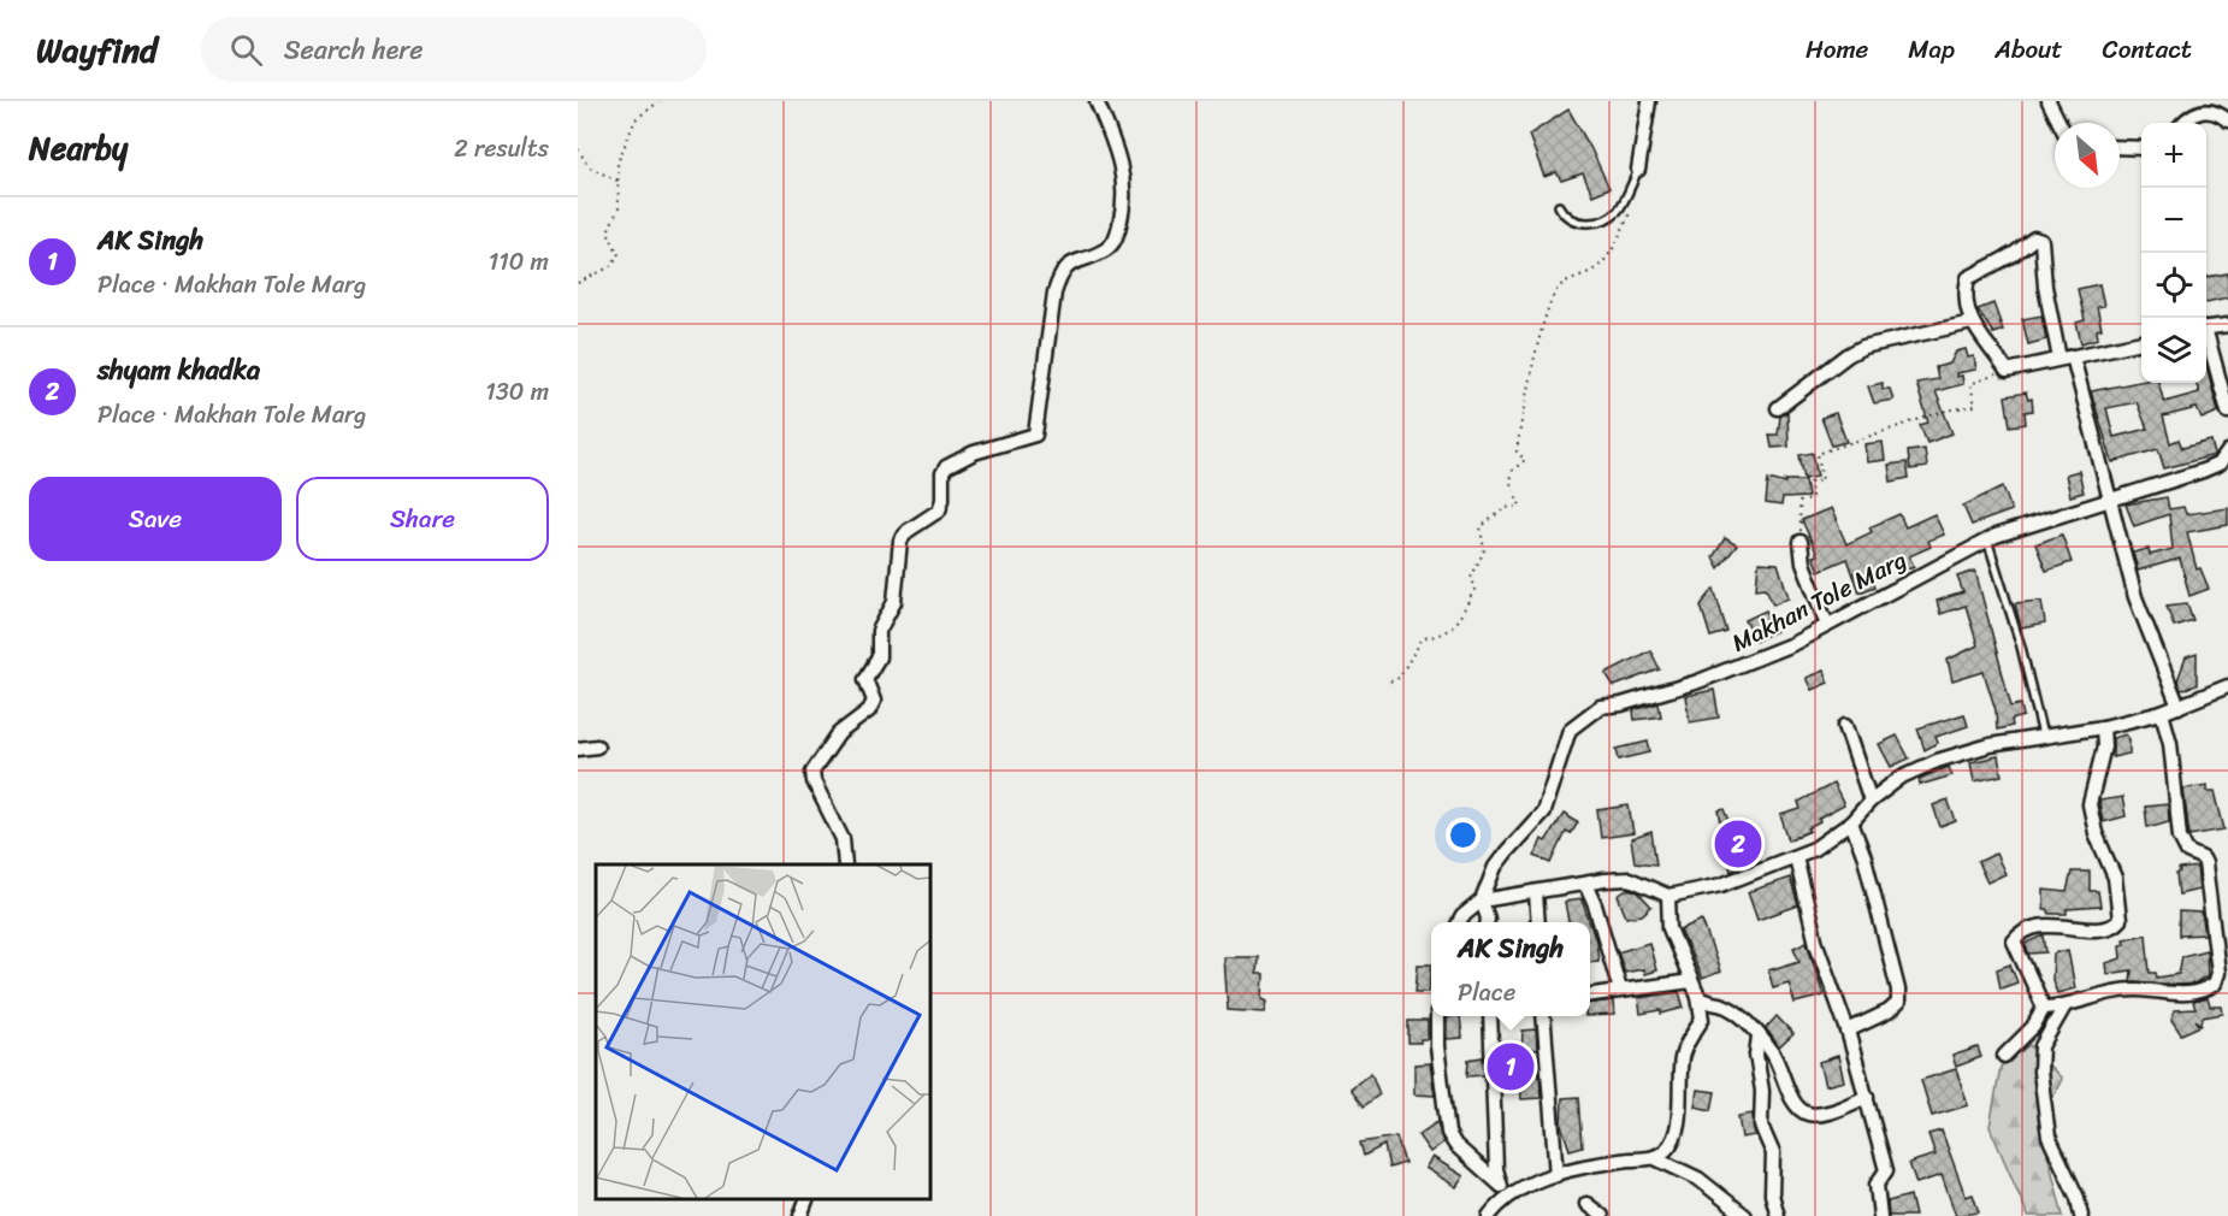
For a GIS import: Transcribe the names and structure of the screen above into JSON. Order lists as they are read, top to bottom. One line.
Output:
{"streets":{"street":["Makhan Tole Marg"]},"north":"bottom right","page":{"header":"Wayfind","search":"Search here","nav":["Home","Map","About","Contact"],"heading":["Nearby","2 results"],"map_buttons":["+","−"],"list":[{"mark":"1","name":"AK Singh","note":"Place · Makhan Tole Marg","value":"110 m"},{"mark":"2","name":"shyam khadka","note":"Place · Makhan Tole Marg","value":"130 m"}],"buttons":["Save","Share"],"pins":["2","1"],"popup":["AK Singh","Place"]}}
